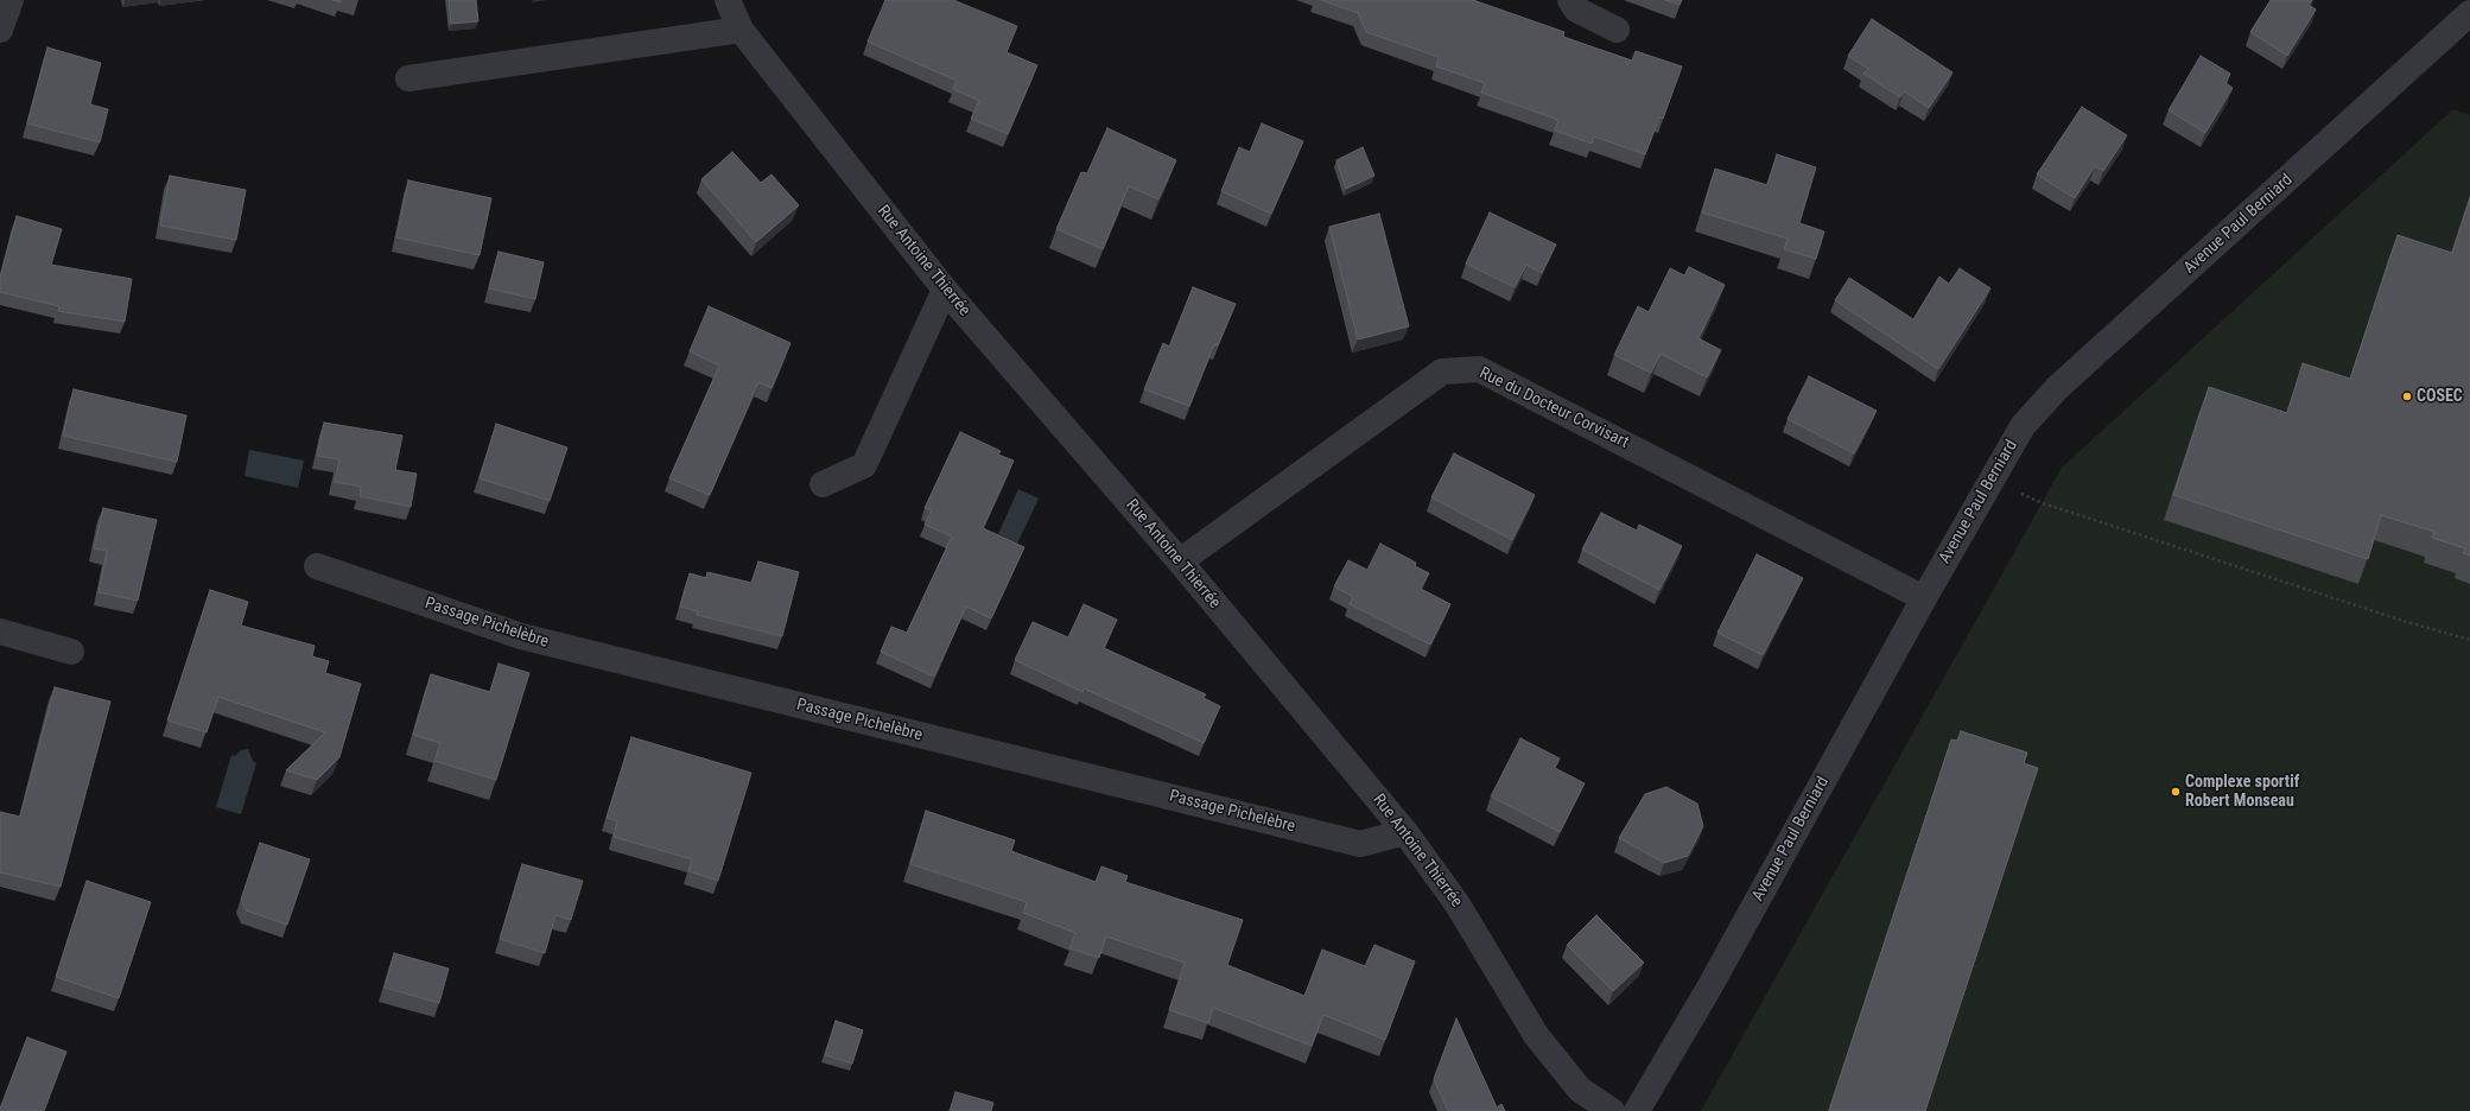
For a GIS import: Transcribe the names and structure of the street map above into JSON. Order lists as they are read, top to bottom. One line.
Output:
{"streets":{"street":["Avenue Paul Berniard","Rue Antoine Thierrée","Rue du Docteur Corvisart","Passage Pichelèbre"]},"crossings":[["Avenue Paul Berniard","Rue du Docteur Corvisart"],["Rue Antoine Thierrée","Rue du Docteur Corvisart"],["Rue Antoine Thierrée","Passage Pichelèbre"]],"places":["COSEC","Complexe sportif Robert Monseau"]}
